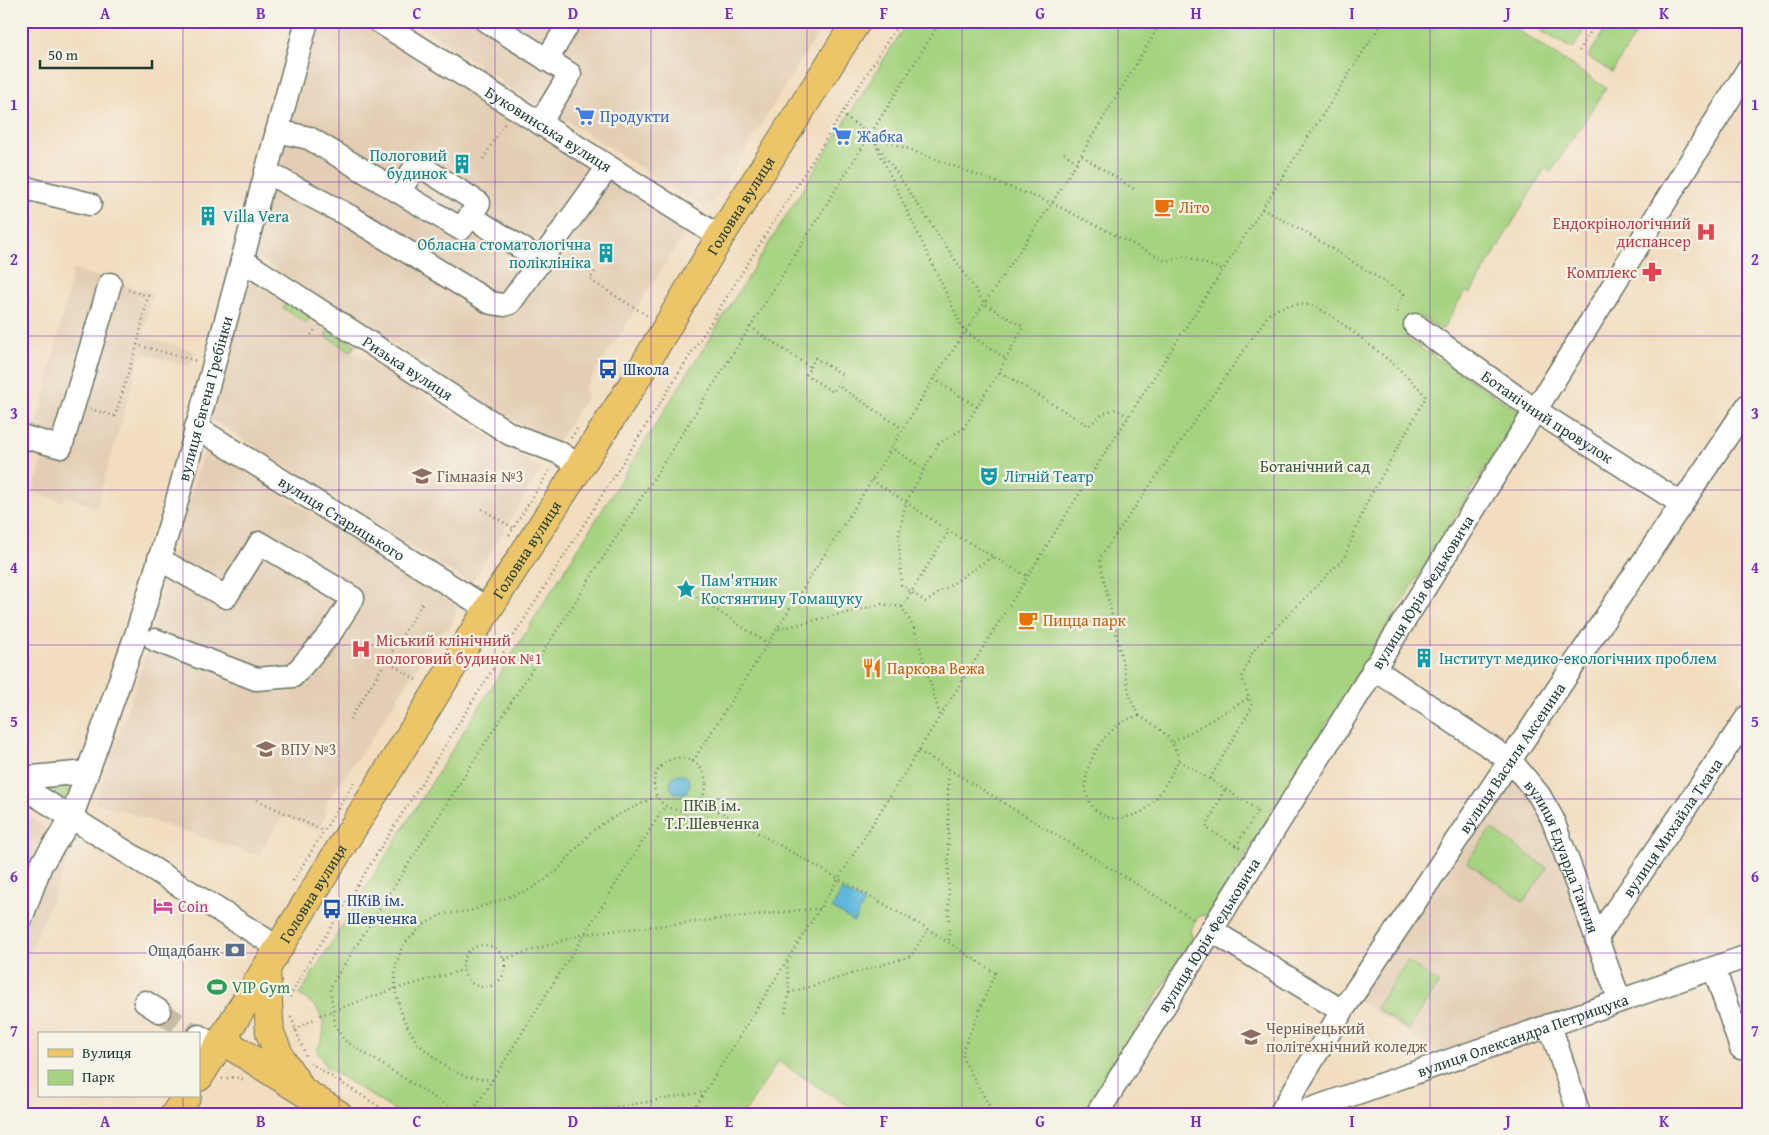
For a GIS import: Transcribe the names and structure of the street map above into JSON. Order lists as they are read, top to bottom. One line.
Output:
{"streets":{"main road":["Головна вулиця"],"street":["Буковинська вулиця","Ризька вулиця","вулиця Євгена Гребінки","Ботанічний провулок","вулиця Старицького","вулиця Юрія Федьковича","вулиця Василя Аксенина","вулиця Михайла Ткача","вулиця Едуарда Тангля","вулиця Олександра Петрищука"]},"crossings":[["Буковинська вулиця","Головна вулиця"],["Головна вулиця","Ризька вулиця"],["Головна вулиця","вулиця Старицького"],["Ризька вулиця","вулиця Євгена Гребінки"],["вулиця Євгена Гребінки","вулиця Старицького"],["Ботанічний провулок","вулиця Юрія Федьковича"],["Ботанічний провулок","вулиця Василя Аксенина"],["вулиця Юрія Федьковича","вулиця Едуарда Тангля"],["вулиця Василя Аксенина","вулиця Едуарда Тангля"],["вулиця Михайла Ткача","вулиця Едуарда Тангля"],["вулиця Едуарда Тангля","вулиця Олександра Петрищука"]],"parks":["Ботанічний сад","ПКіВ ім. Т.Г.Шевченка"],"places":{"supermarket":["Продукти","Жабка"],"building":["Пологовий будинок","Villa Vera","Обласна стоматологічна поліклініка","Інститут медико-екологічних проблем"],"cafe":["Літо","Пицца парк"],"hospital":["Ендокрінологічний диспансер","Міський клінічний пологовий будинок №1"],"pharmacy":["Комплекс"],"bus stop":["Школа","ПКіВ ім. Шевченка"],"school or university":["Гімназія №3","ВПУ №3","Чернівецький політехнічний коледж"],"theatre":["Літній Театр"],"place":["Пам'ятник Костянтину Томащуку"],"restaurant":["Паркова Вежа"],"hotel":["Coin"],"bank":["Ощадбанк"],"sports":["VIP Gym"]},"legend":["Вулиця","Парк"],"scale_bar":"50 m","grid":{"columns":["A","B","C","D","E","F","G","H","I","J","K"],"rows":["1","2","3","4","5","6","7"]}}
